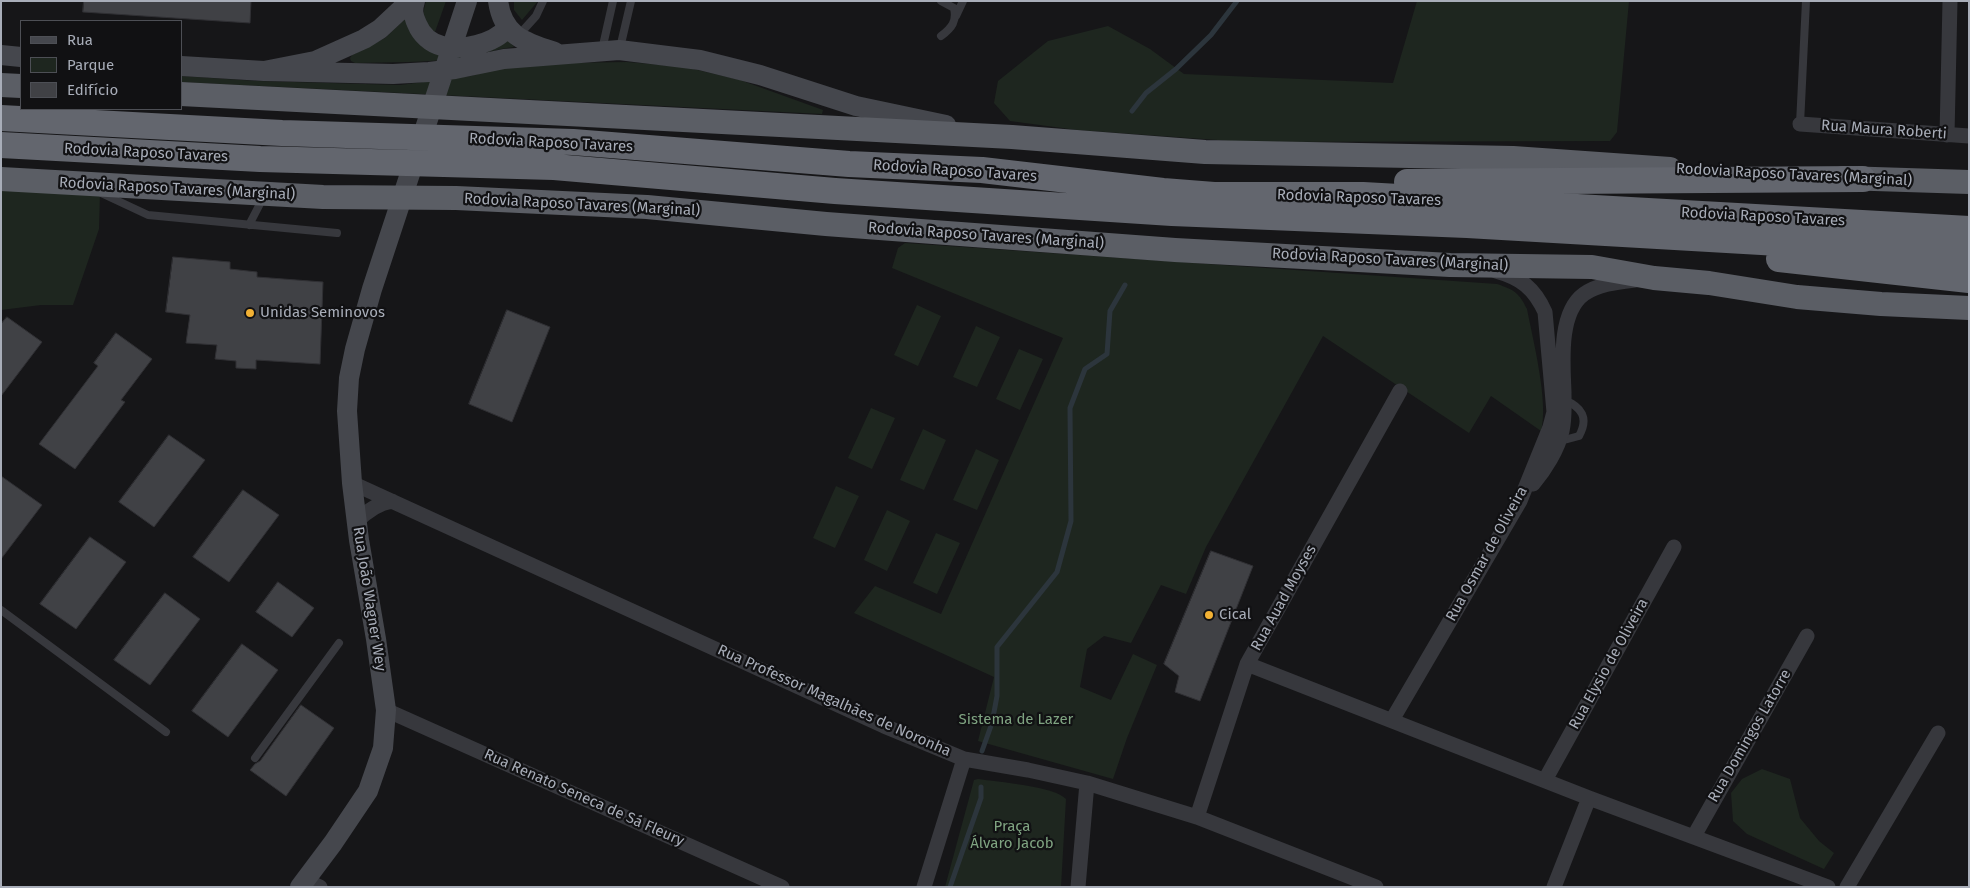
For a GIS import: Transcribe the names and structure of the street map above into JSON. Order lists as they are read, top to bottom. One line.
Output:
{"streets":{"highway":["Rodovia Raposo Tavares","Rodovia Raposo Tavares (Marginal)"],"main road":["Rua João Wagner Wey"],"street":["Rua Maura Roberti","Rua Osmar de Oliveira","Rua Auad Moyses","Rua Elysio de Oliveira","Rua Professor Magalhães de Noronha","Rua Domingos Latorre","Rua Renato Seneca de Sá Fleury"]},"crossings":[["Rodovia Raposo Tavares (Marginal)","Rua Osmar de Oliveira"],["Rua Auad Moyses","Rua Professor Magalhães de Noronha"],["Rua João Wagner Wey","Rua Professor Magalhães de Noronha"],["Rua João Wagner Wey","Rua Renato Seneca de Sá Fleury"]],"parks":["Sistema de Lazer","Praça Álvaro Jacob"],"places":["Unidas Seminovos","Cical"],"legend":["Rua","Parque","Edifício"]}
